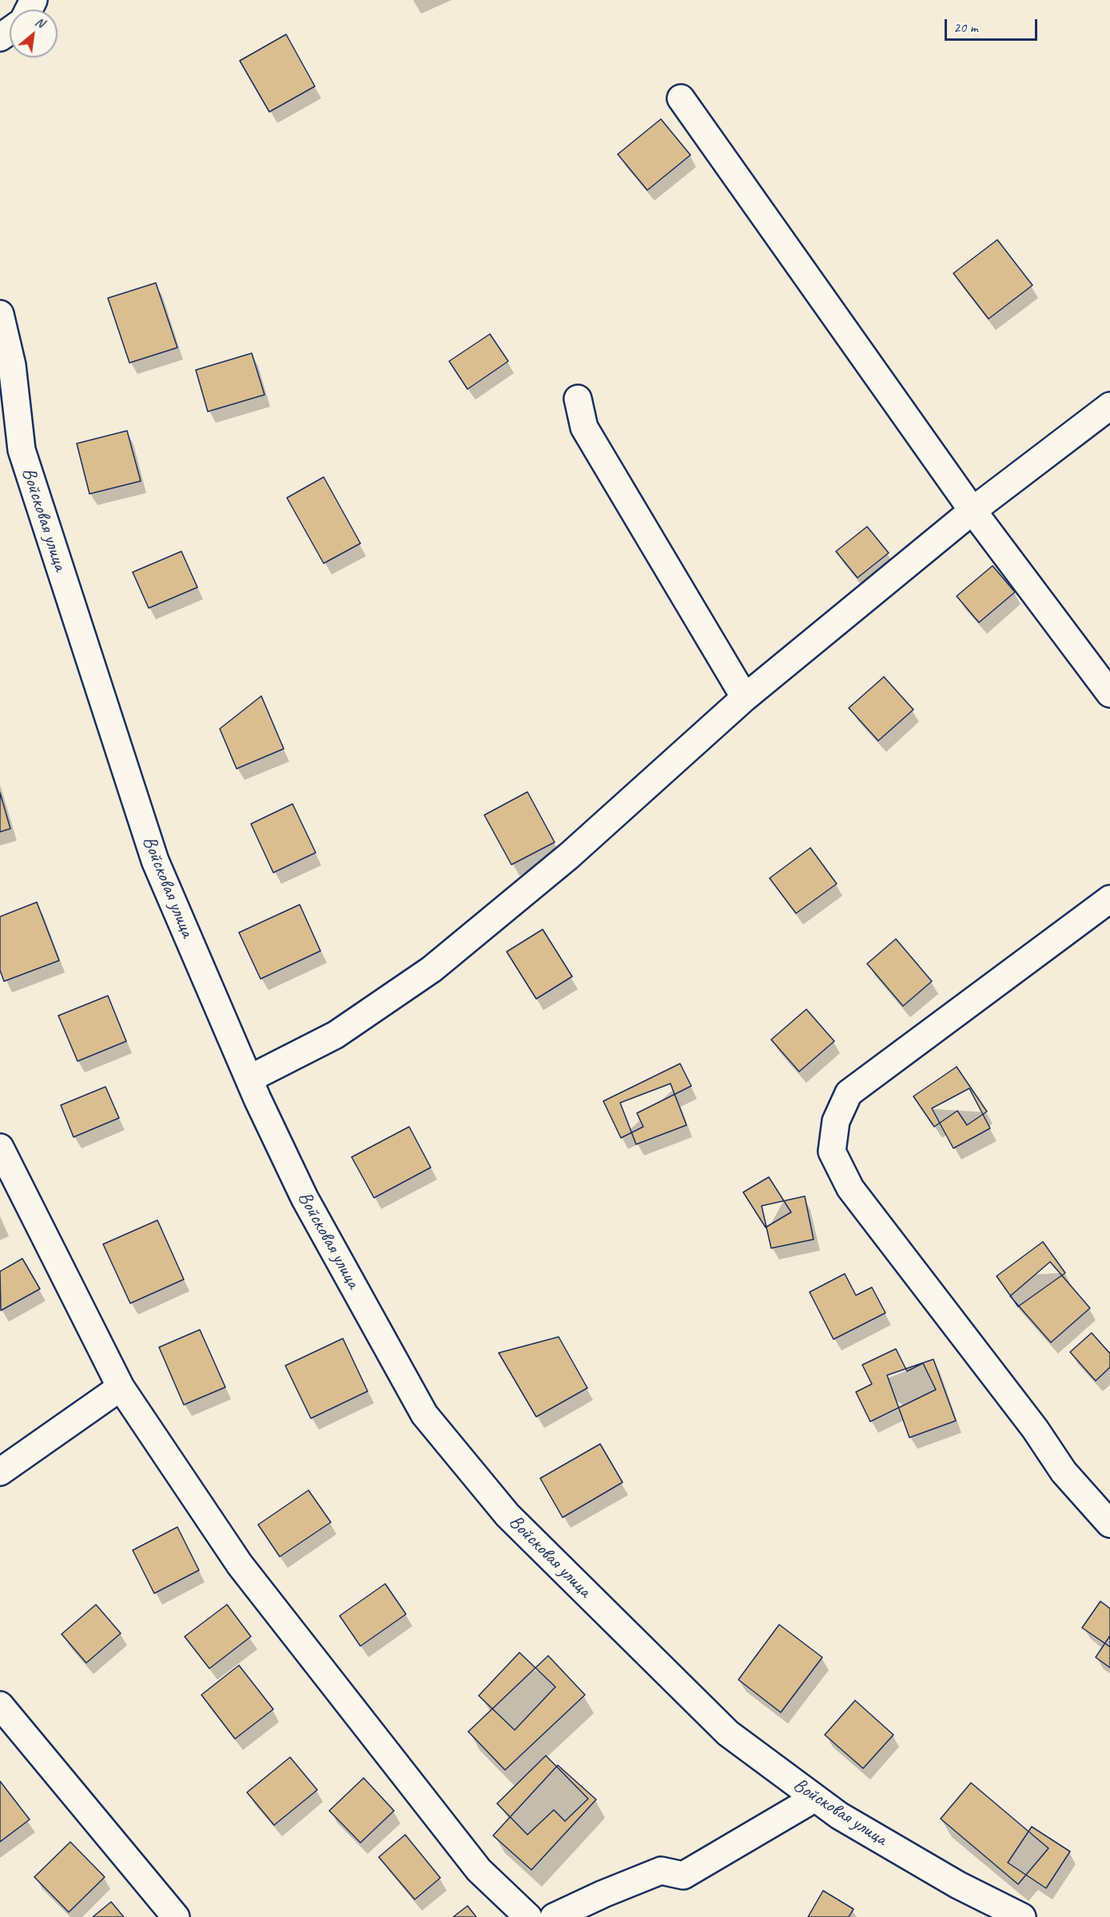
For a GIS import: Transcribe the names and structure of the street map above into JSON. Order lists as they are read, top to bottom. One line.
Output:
{"streets":{"street":["Войсковая улица"]},"scale_bar":"20 m","north":"top right"}
